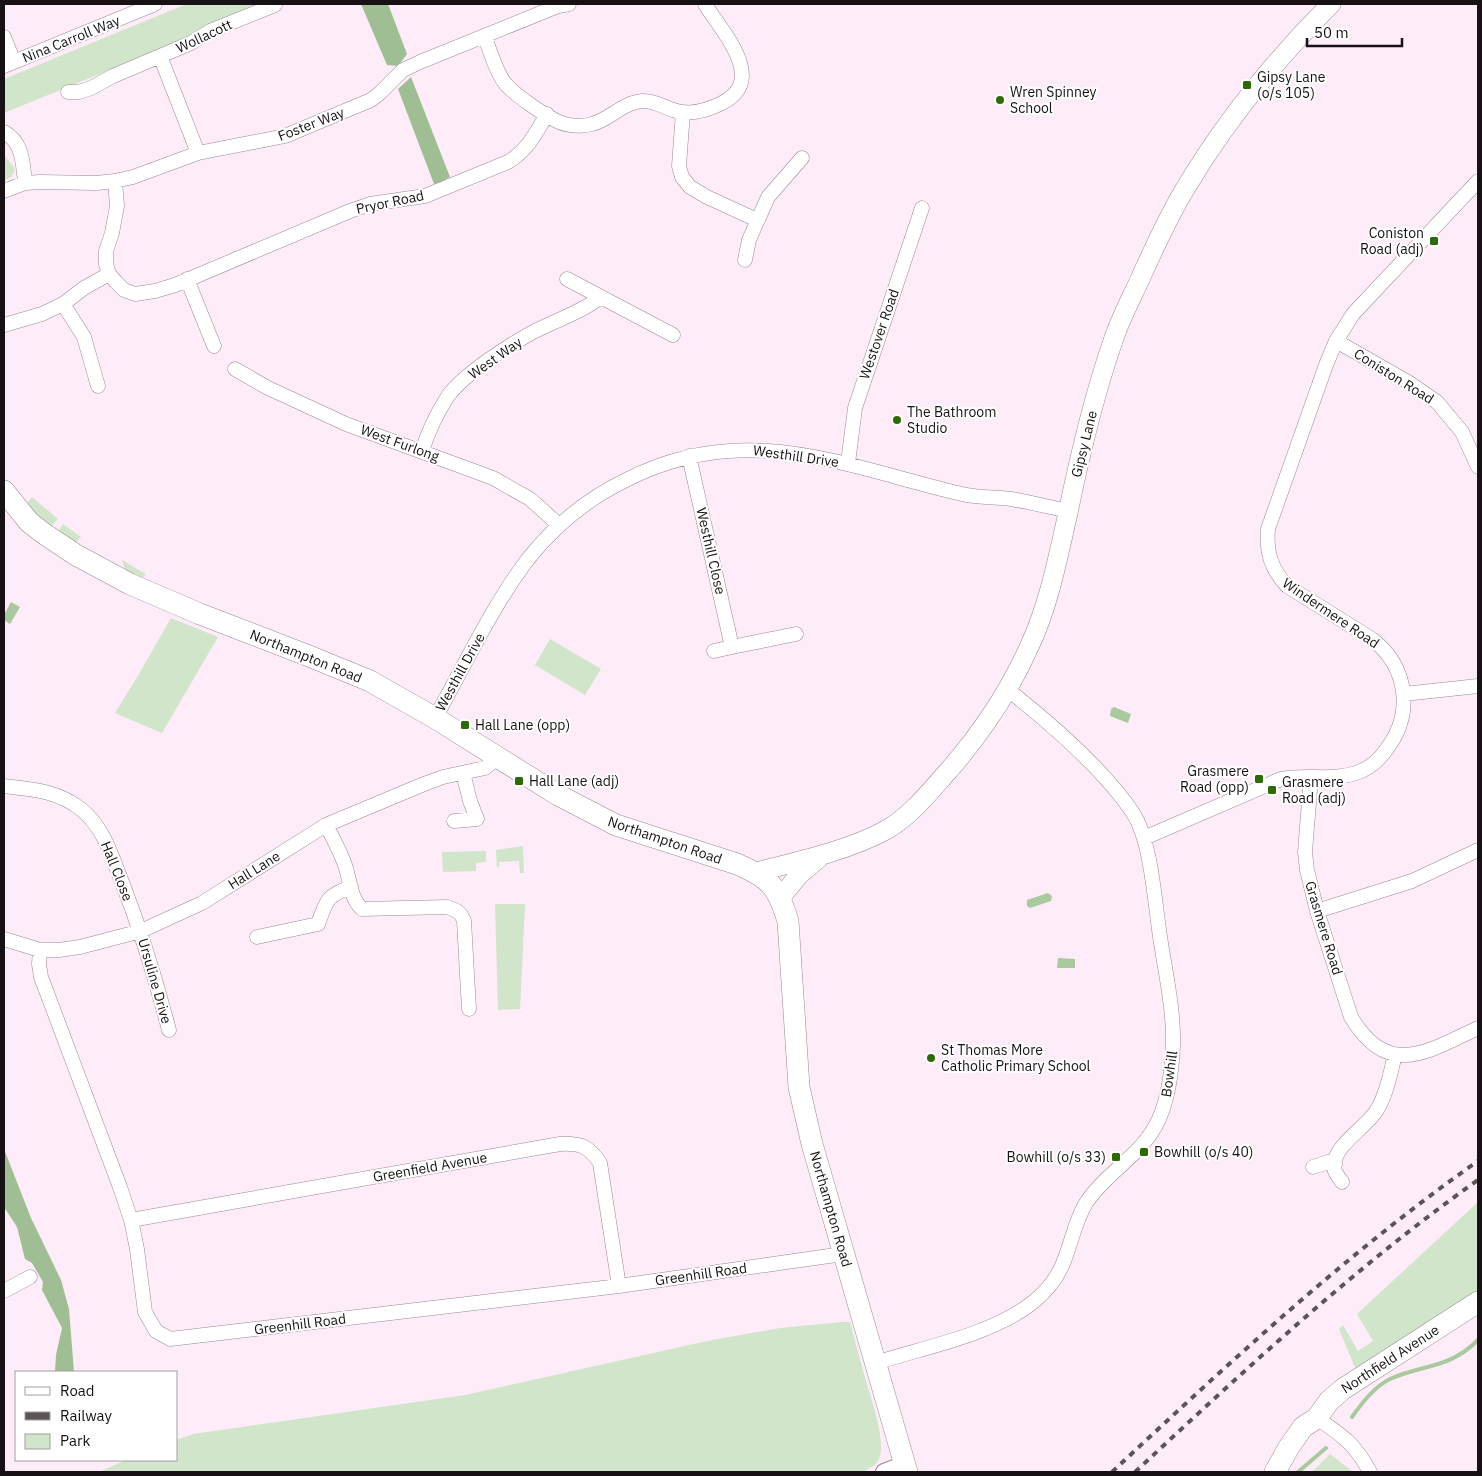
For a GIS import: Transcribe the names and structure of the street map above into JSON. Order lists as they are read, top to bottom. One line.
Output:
{"streets":{"main road":["Gipsy Lane","Northampton Road","Northfield Avenue"],"street":["Wollacott","Nina Carroll Way","Foster Way","Pryor Road","Westover Road","West Way","Coniston Road","West Furlong","Westhill Drive","Westhill Close","Windermere Road","Hall Lane","Hall Close","Grasmere Road","Ursuline Drive","Bowhill","Greenfield Avenue","Greenhill Road"]},"crossings":[["Wollacott","Foster Way"],["Westover Road","Westhill Drive"],["West Way","West Furlong"],["Coniston Road","Windermere Road"],["West Furlong","Westhill Drive"],["Gipsy Lane","Westhill Drive"],["Gipsy Lane","Northampton Road"],["Gipsy Lane","Bowhill"],["Westhill Drive","Westhill Close"],["Westhill Drive","Northampton Road"],["Windermere Road","Grasmere Road"],["Windermere Road","Bowhill"],["Northampton Road","Hall Lane"],["Northampton Road","Bowhill"],["Northampton Road","Greenhill Road"],["Hall Lane","Hall Close"],["Hall Lane","Ursuline Drive"],["Hall Lane","Greenhill Road"],["Hall Close","Ursuline Drive"],["Greenfield Avenue","Greenhill Road"]],"places":{"transit":["Gipsy Lane (o/s 105)","Coniston Road (adj)","Hall Lane (opp)","Grasmere Road (opp)","Hall Lane (adj)","Grasmere Road (adj)","Bowhill (o/s 40)","Bowhill (o/s 33)"],"other":["Wren Spinney School","The Bathroom Studio","St Thomas More Catholic Primary School"]},"legend":["Road","Railway","Park"],"scale_bar":"50 m"}
